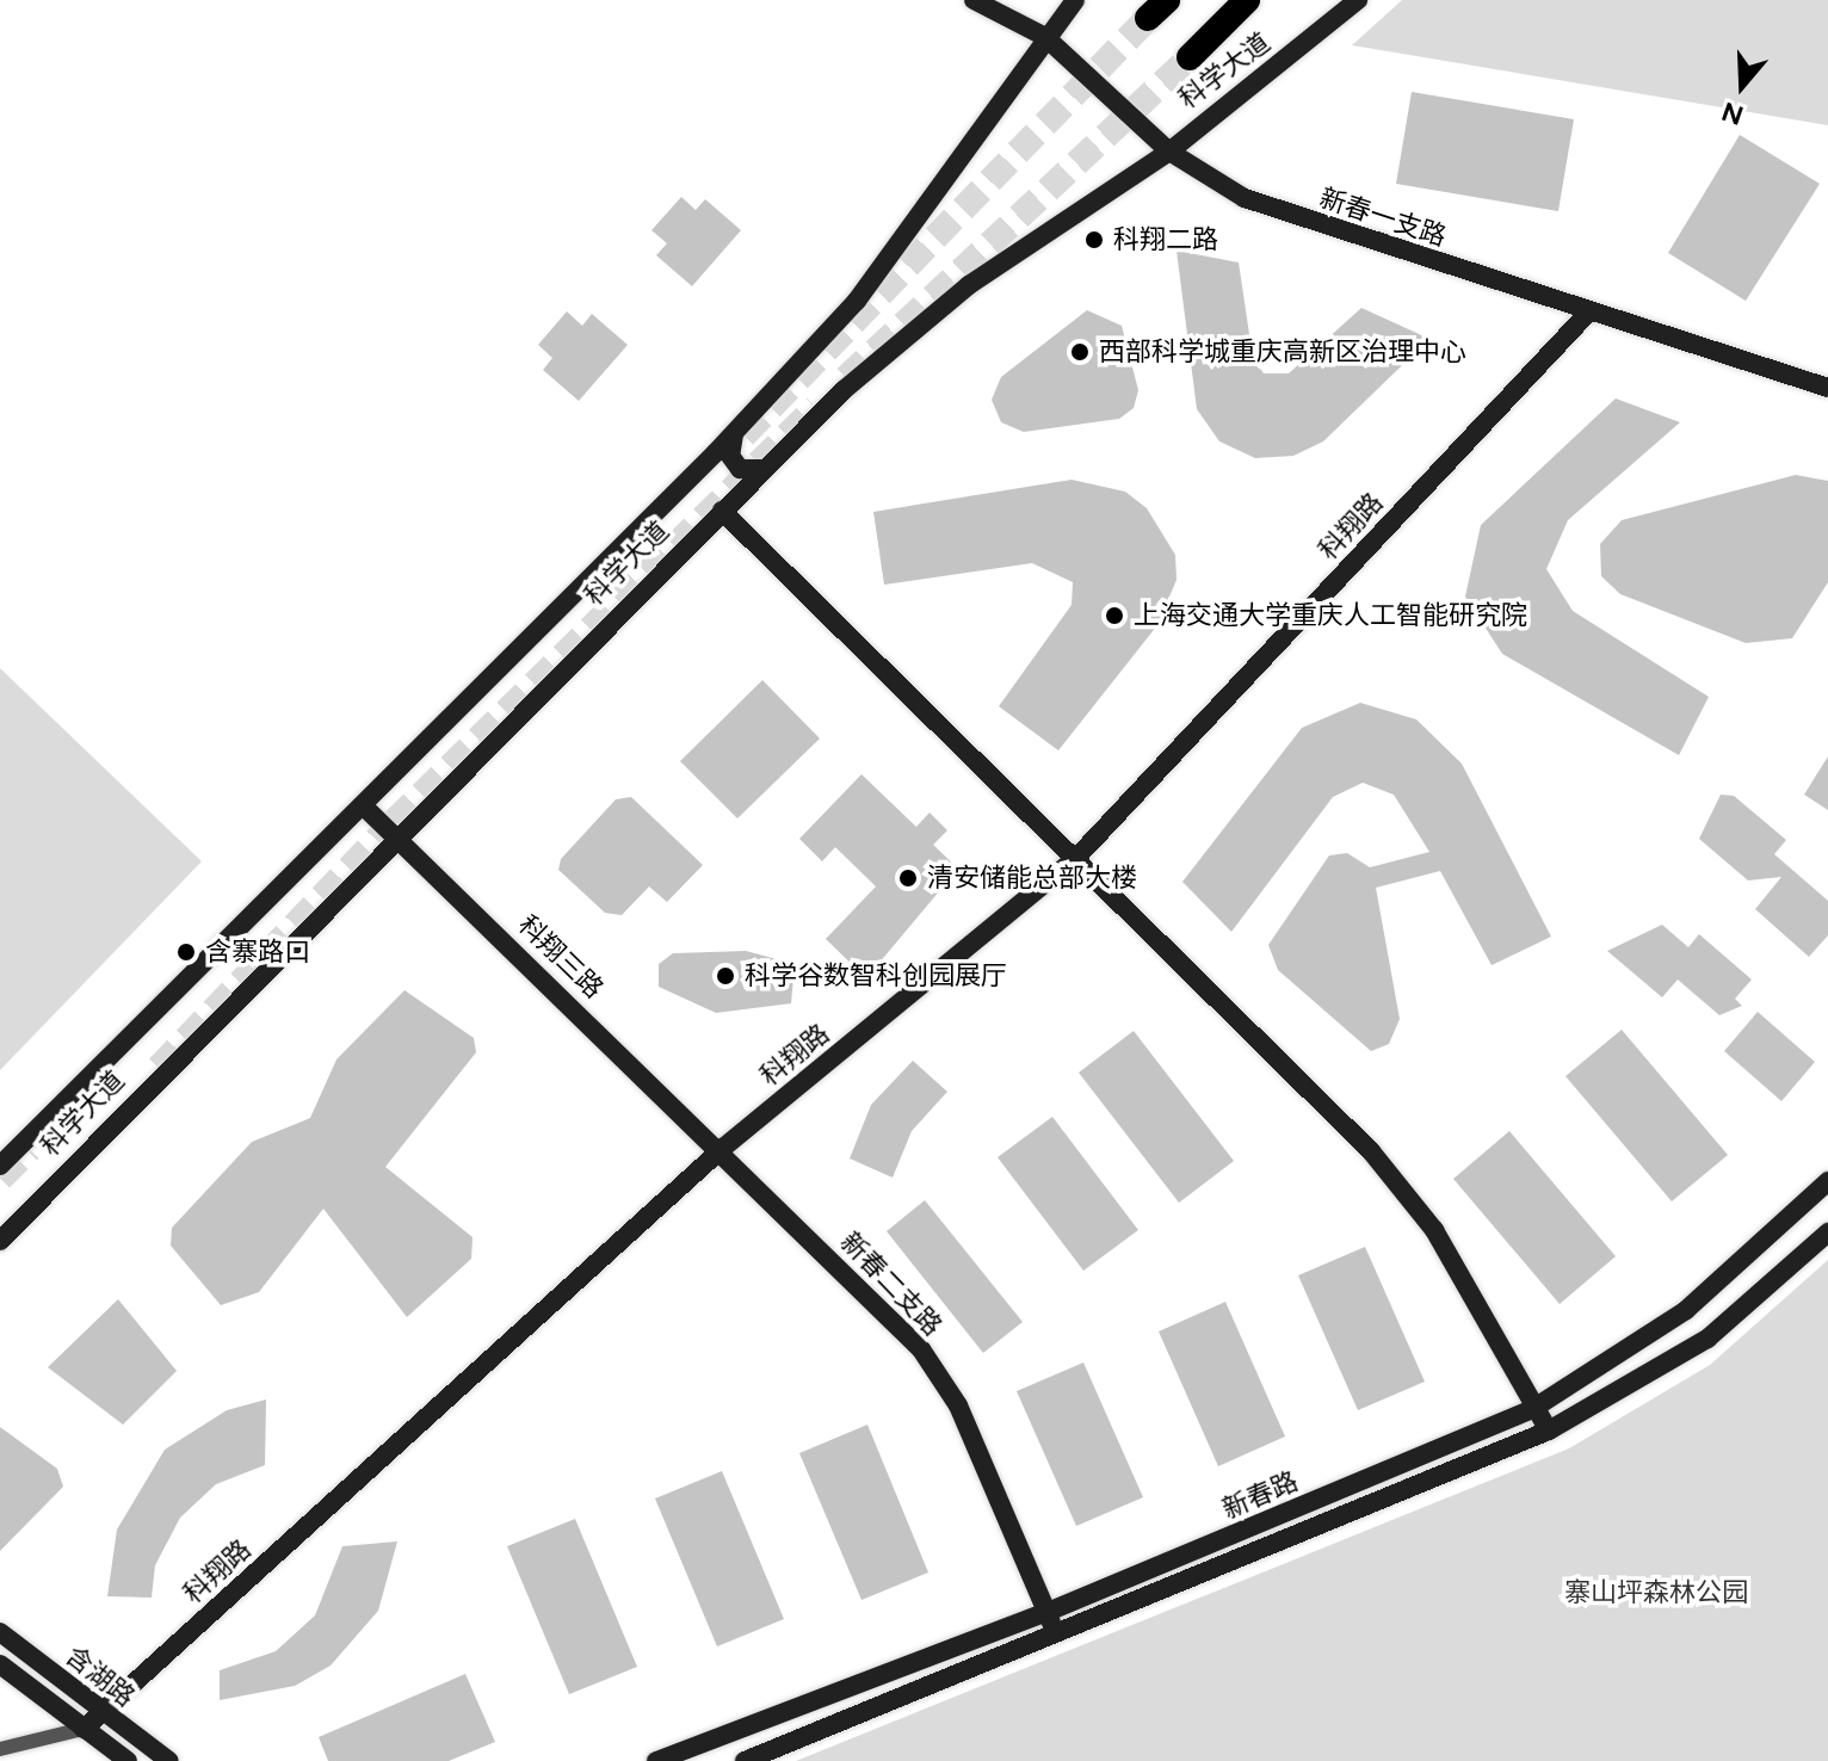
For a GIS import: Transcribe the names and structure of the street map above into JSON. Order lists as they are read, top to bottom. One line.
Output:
{"streets":{"highway":["科学大道"],"main road":["新春一支路","科翔路","科翔三路","新春二支路","新春路","含湖路"]},"crossings":[["科学大道","新春一支路"],["科学大道","科翔三路"],["新春一支路","科翔路"],["科翔路","科翔三路"],["科翔路","新春二支路"],["科翔路","含湖路"],["科翔三路","新春二支路"],["新春二支路","新春路"]],"parks":["寨山坪森林公园"],"places":["科翔二路","西部科学城重庆高新区治理中心","上海交通大学重庆人工智能研究院","清安储能总部大楼","含寨路口","科学谷数智科创园展厅"],"north":"bottom"}
